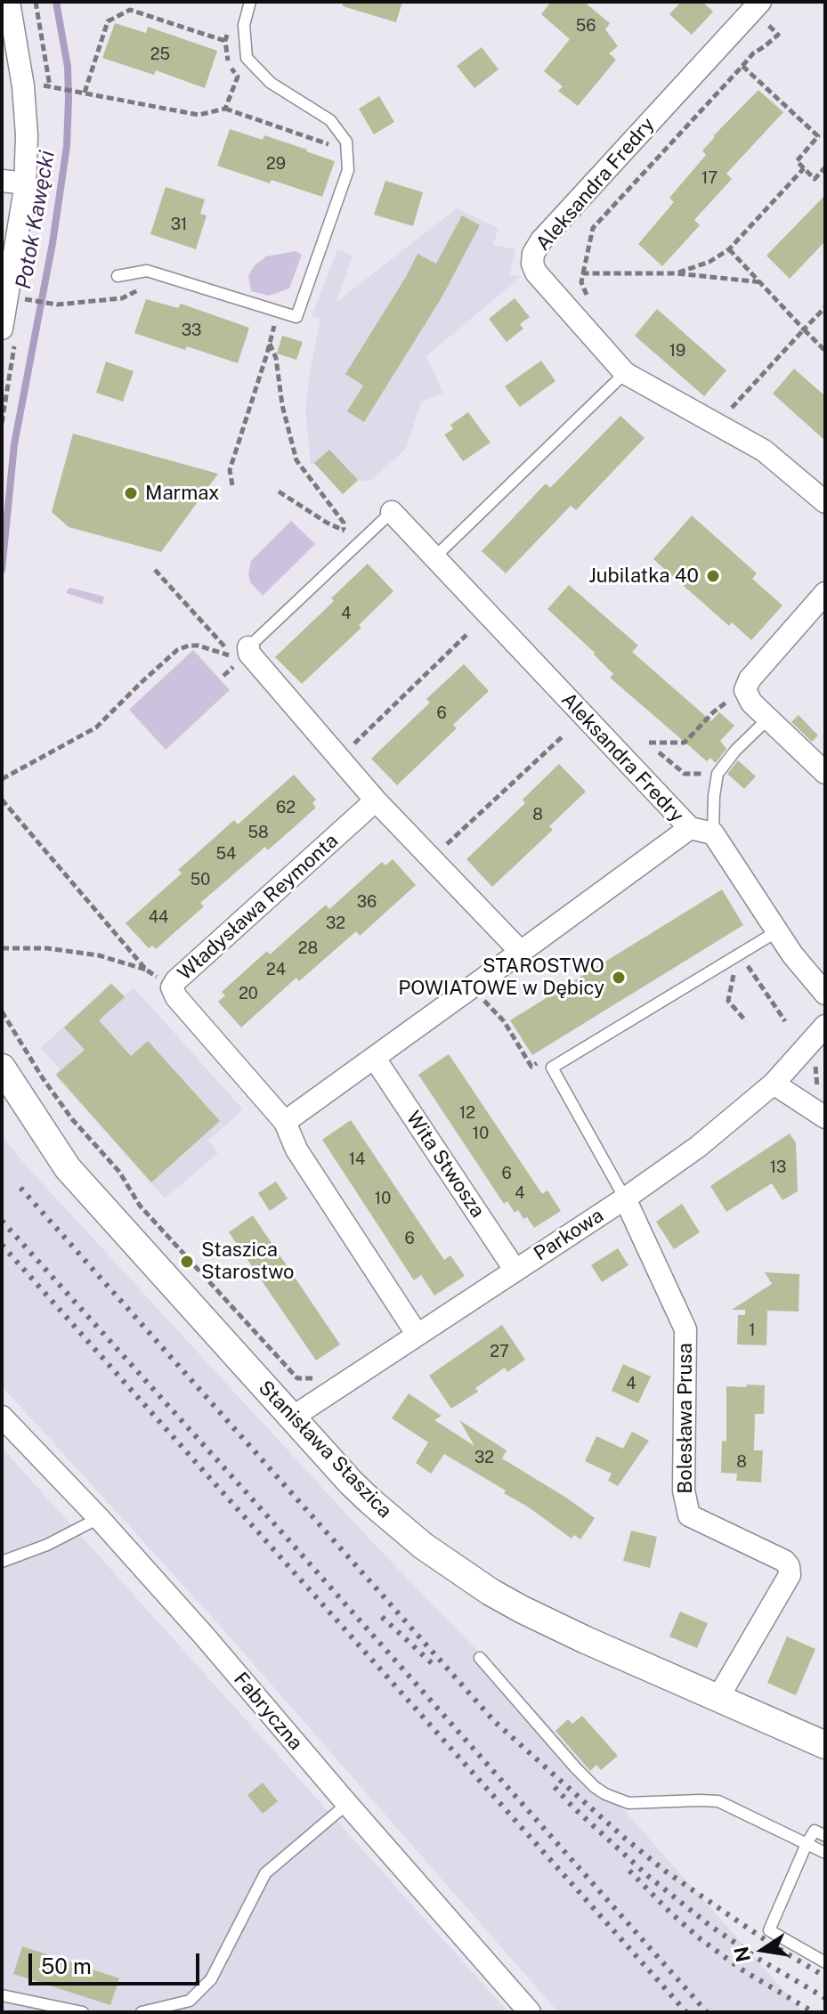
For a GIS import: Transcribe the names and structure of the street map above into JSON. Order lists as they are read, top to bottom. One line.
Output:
{"streets":{"street":["Aleksandra Fredry","Władysława Reymonta","Wita Stwosza","Parkowa","Bolesława Prusa","Stanisława Staszica","Fabryczna"]},"crossings":[["Władysława Reymonta","Parkowa"],["Wita Stwosza","Parkowa"],["Parkowa","Bolesława Prusa"],["Parkowa","Stanisława Staszica"],["Bolesława Prusa","Stanisława Staszica"]],"water":["Potok Kawęcki"],"places":["Marmax","Jubilatka 40","STAROSTWO POWIATOWE w Dębicy","Staszica Starostwo"],"house_numbers":["56","25","29","17","31","33","19","4","6","62","8","58","54","50","36","44","32","28","24","20","12","10","14","13","6","4","10","6","1","27","4","32","8"],"scale_bar":"50 m","north":"left"}
